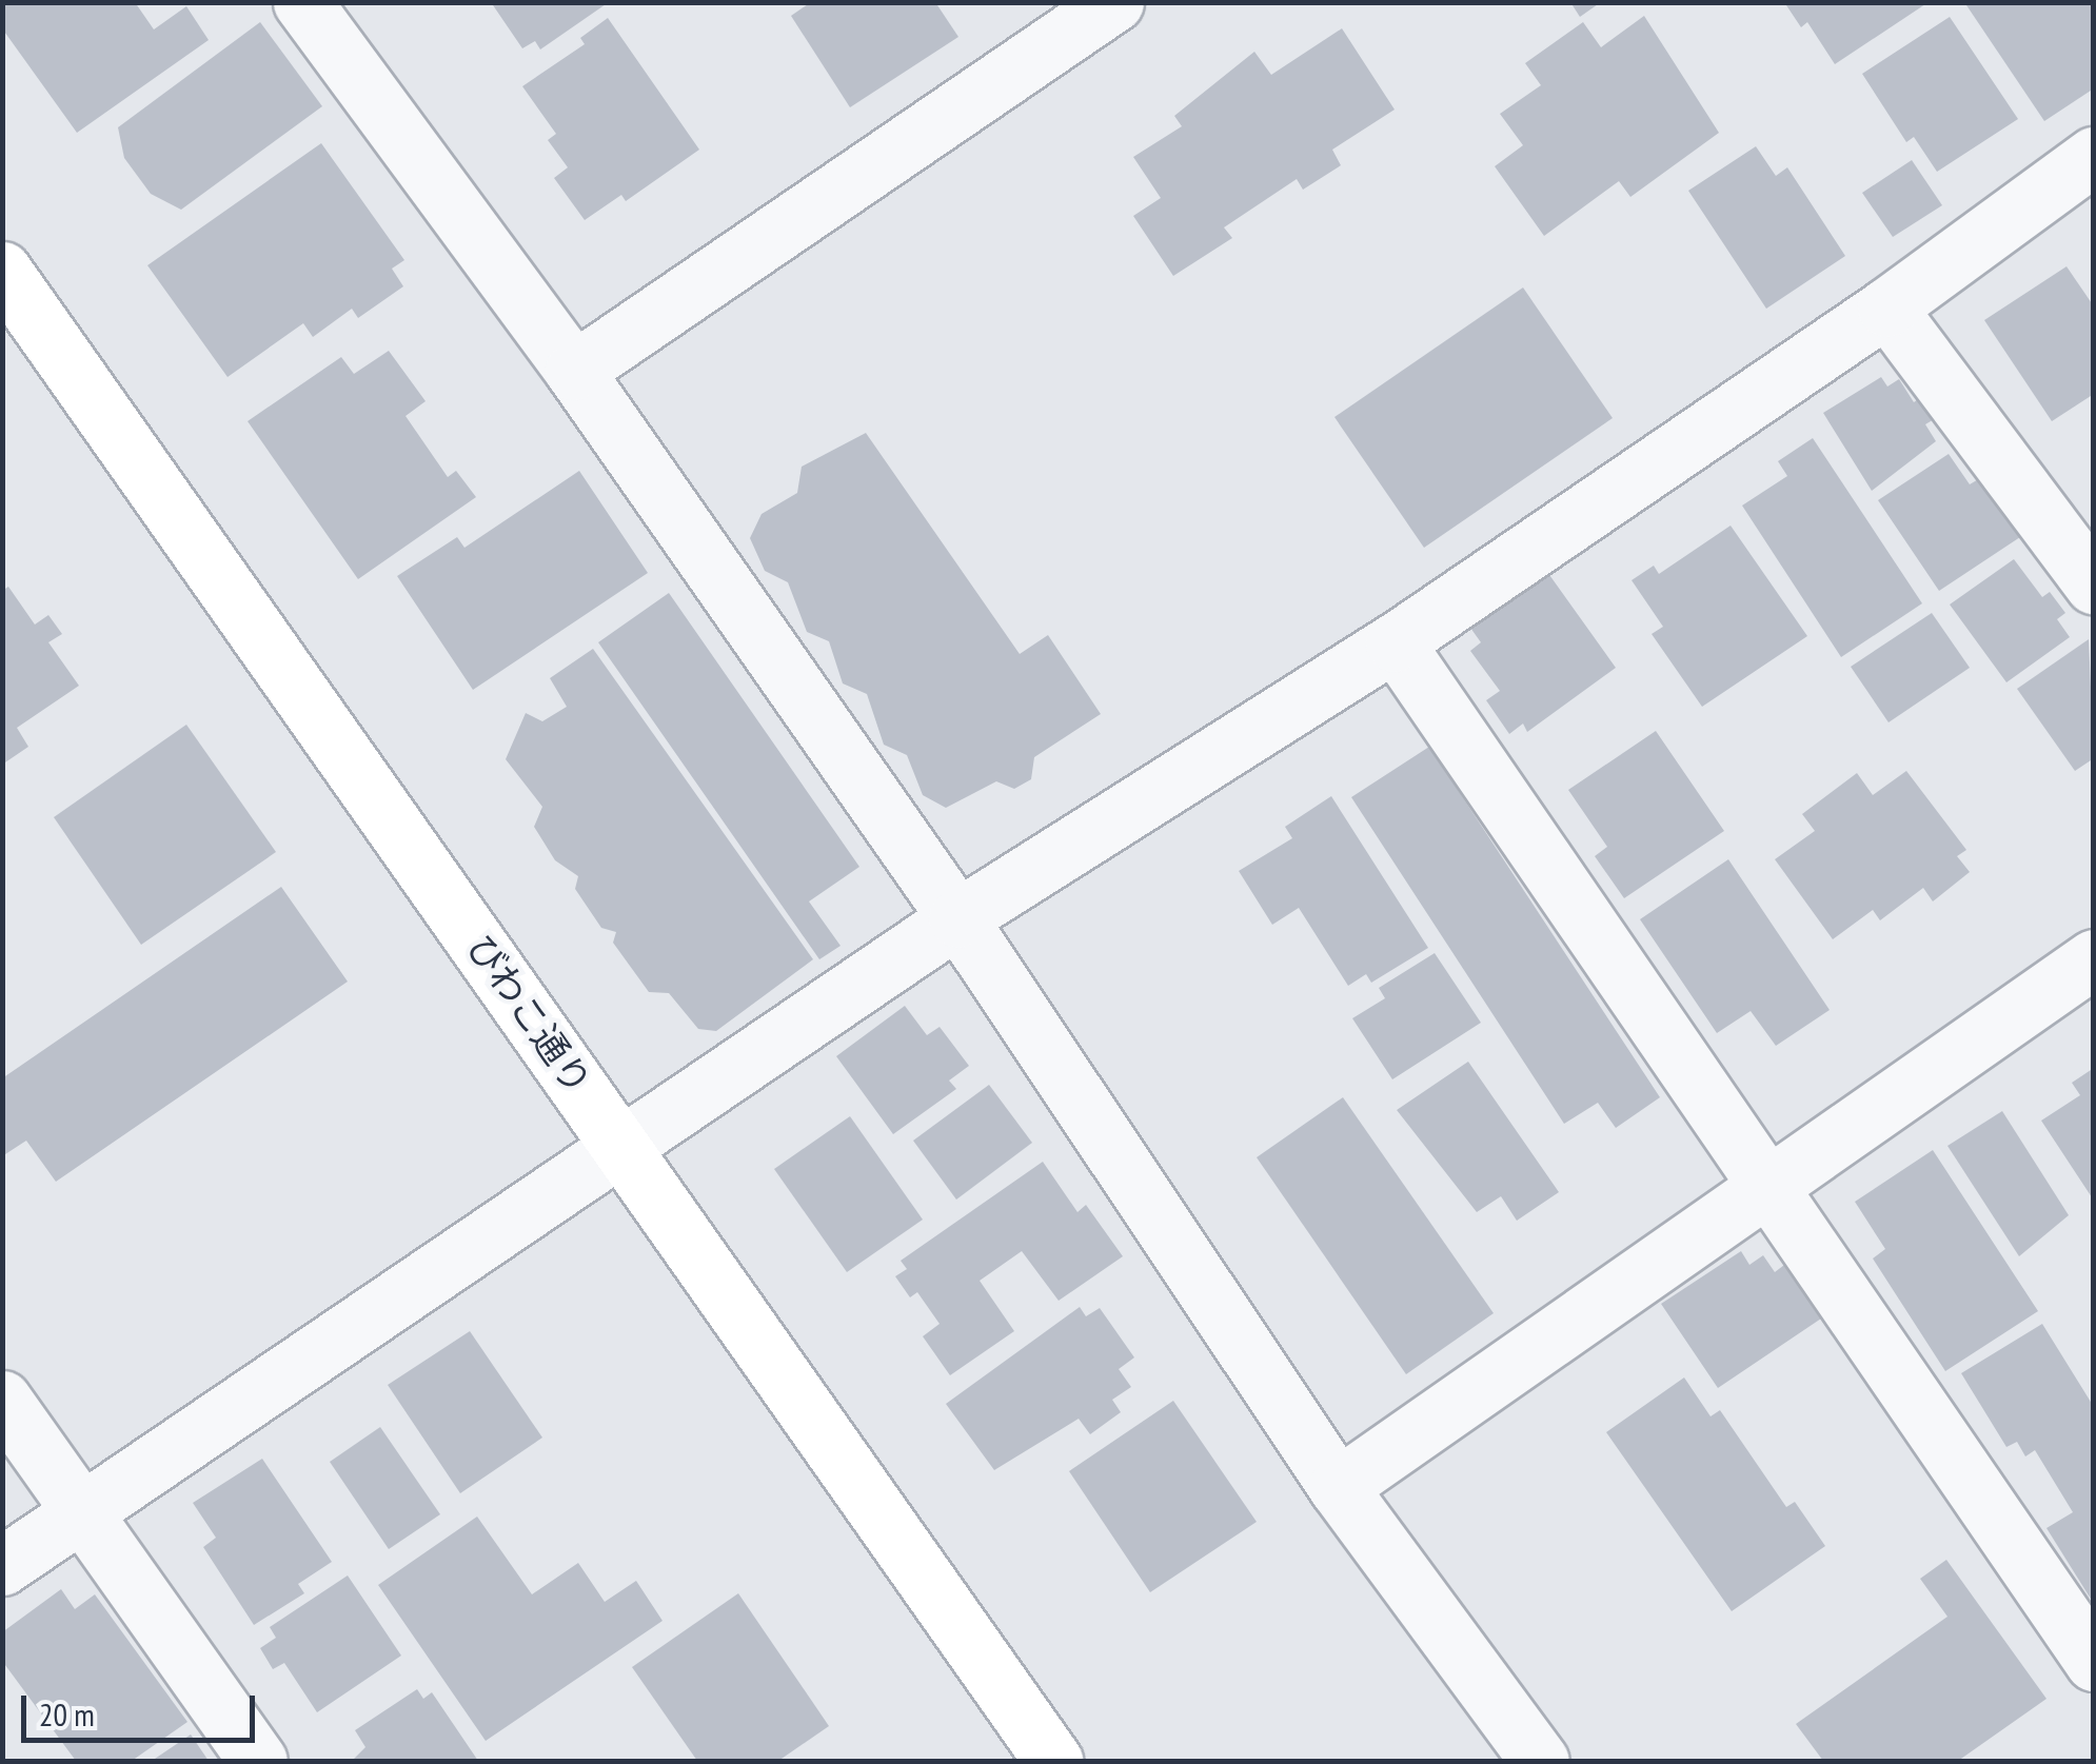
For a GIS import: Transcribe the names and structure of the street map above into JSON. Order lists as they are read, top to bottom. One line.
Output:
{"streets":{"street":["びわこ通り"]},"scale_bar":"20 m"}
